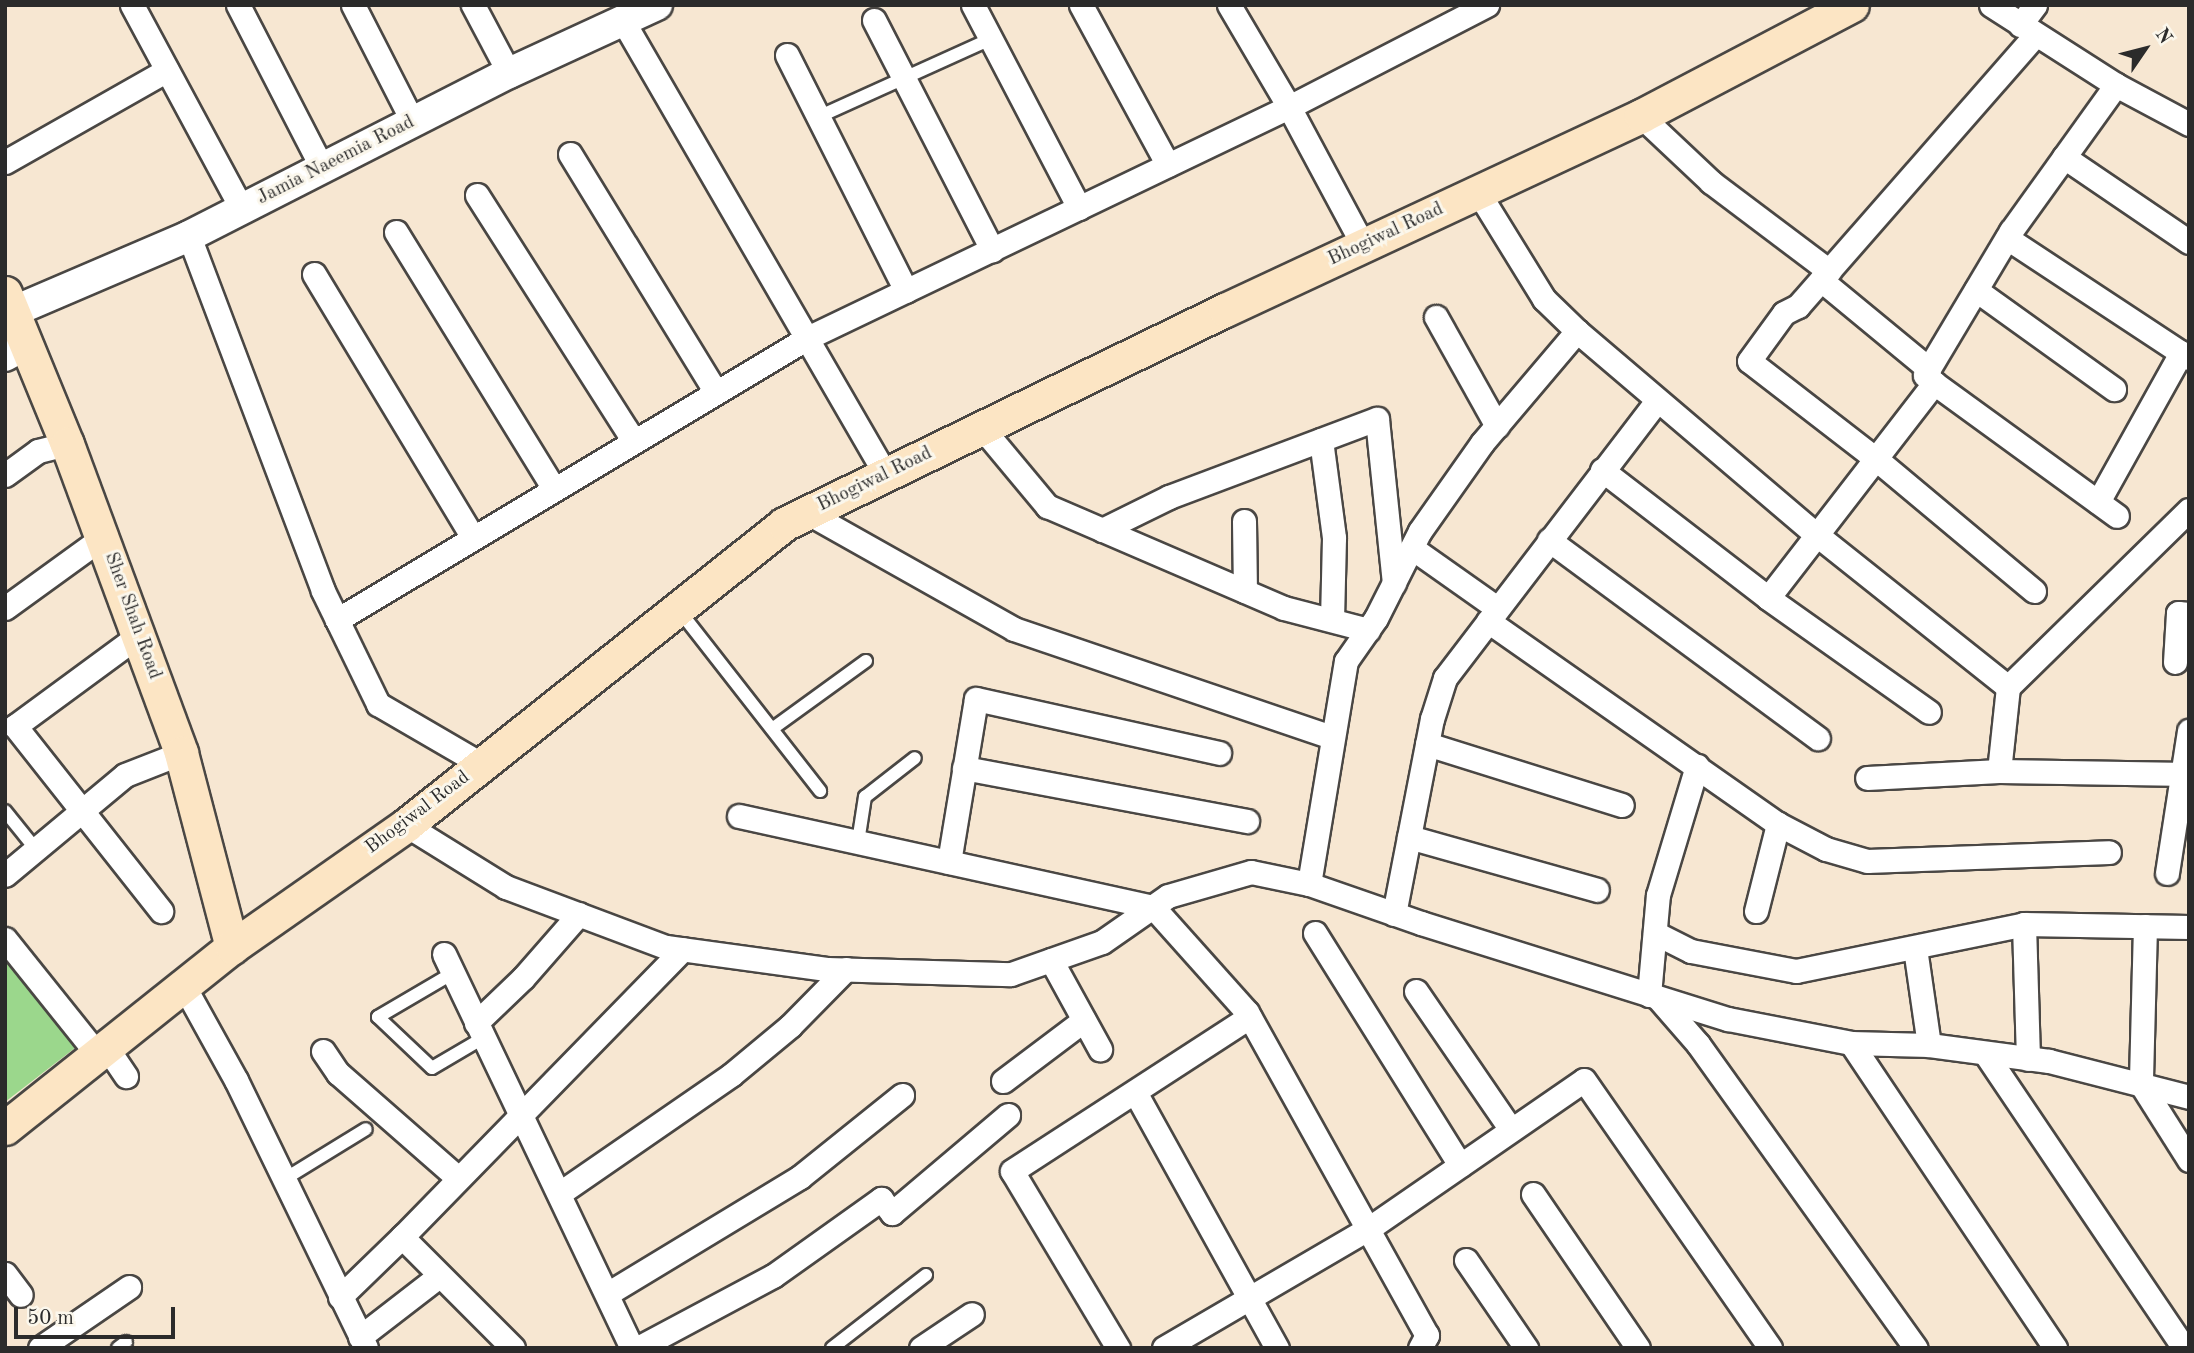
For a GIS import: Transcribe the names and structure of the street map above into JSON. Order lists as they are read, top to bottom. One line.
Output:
{"streets":{"main road":["Bhogiwal Road","Sher Shah Road"],"street":["Jamia Naeemia Road"]},"crossings":[["Jamia Naeemia Road","Sher Shah Road"],["Bhogiwal Road","Sher Shah Road"]],"scale_bar":"50 m","north":"top right"}
